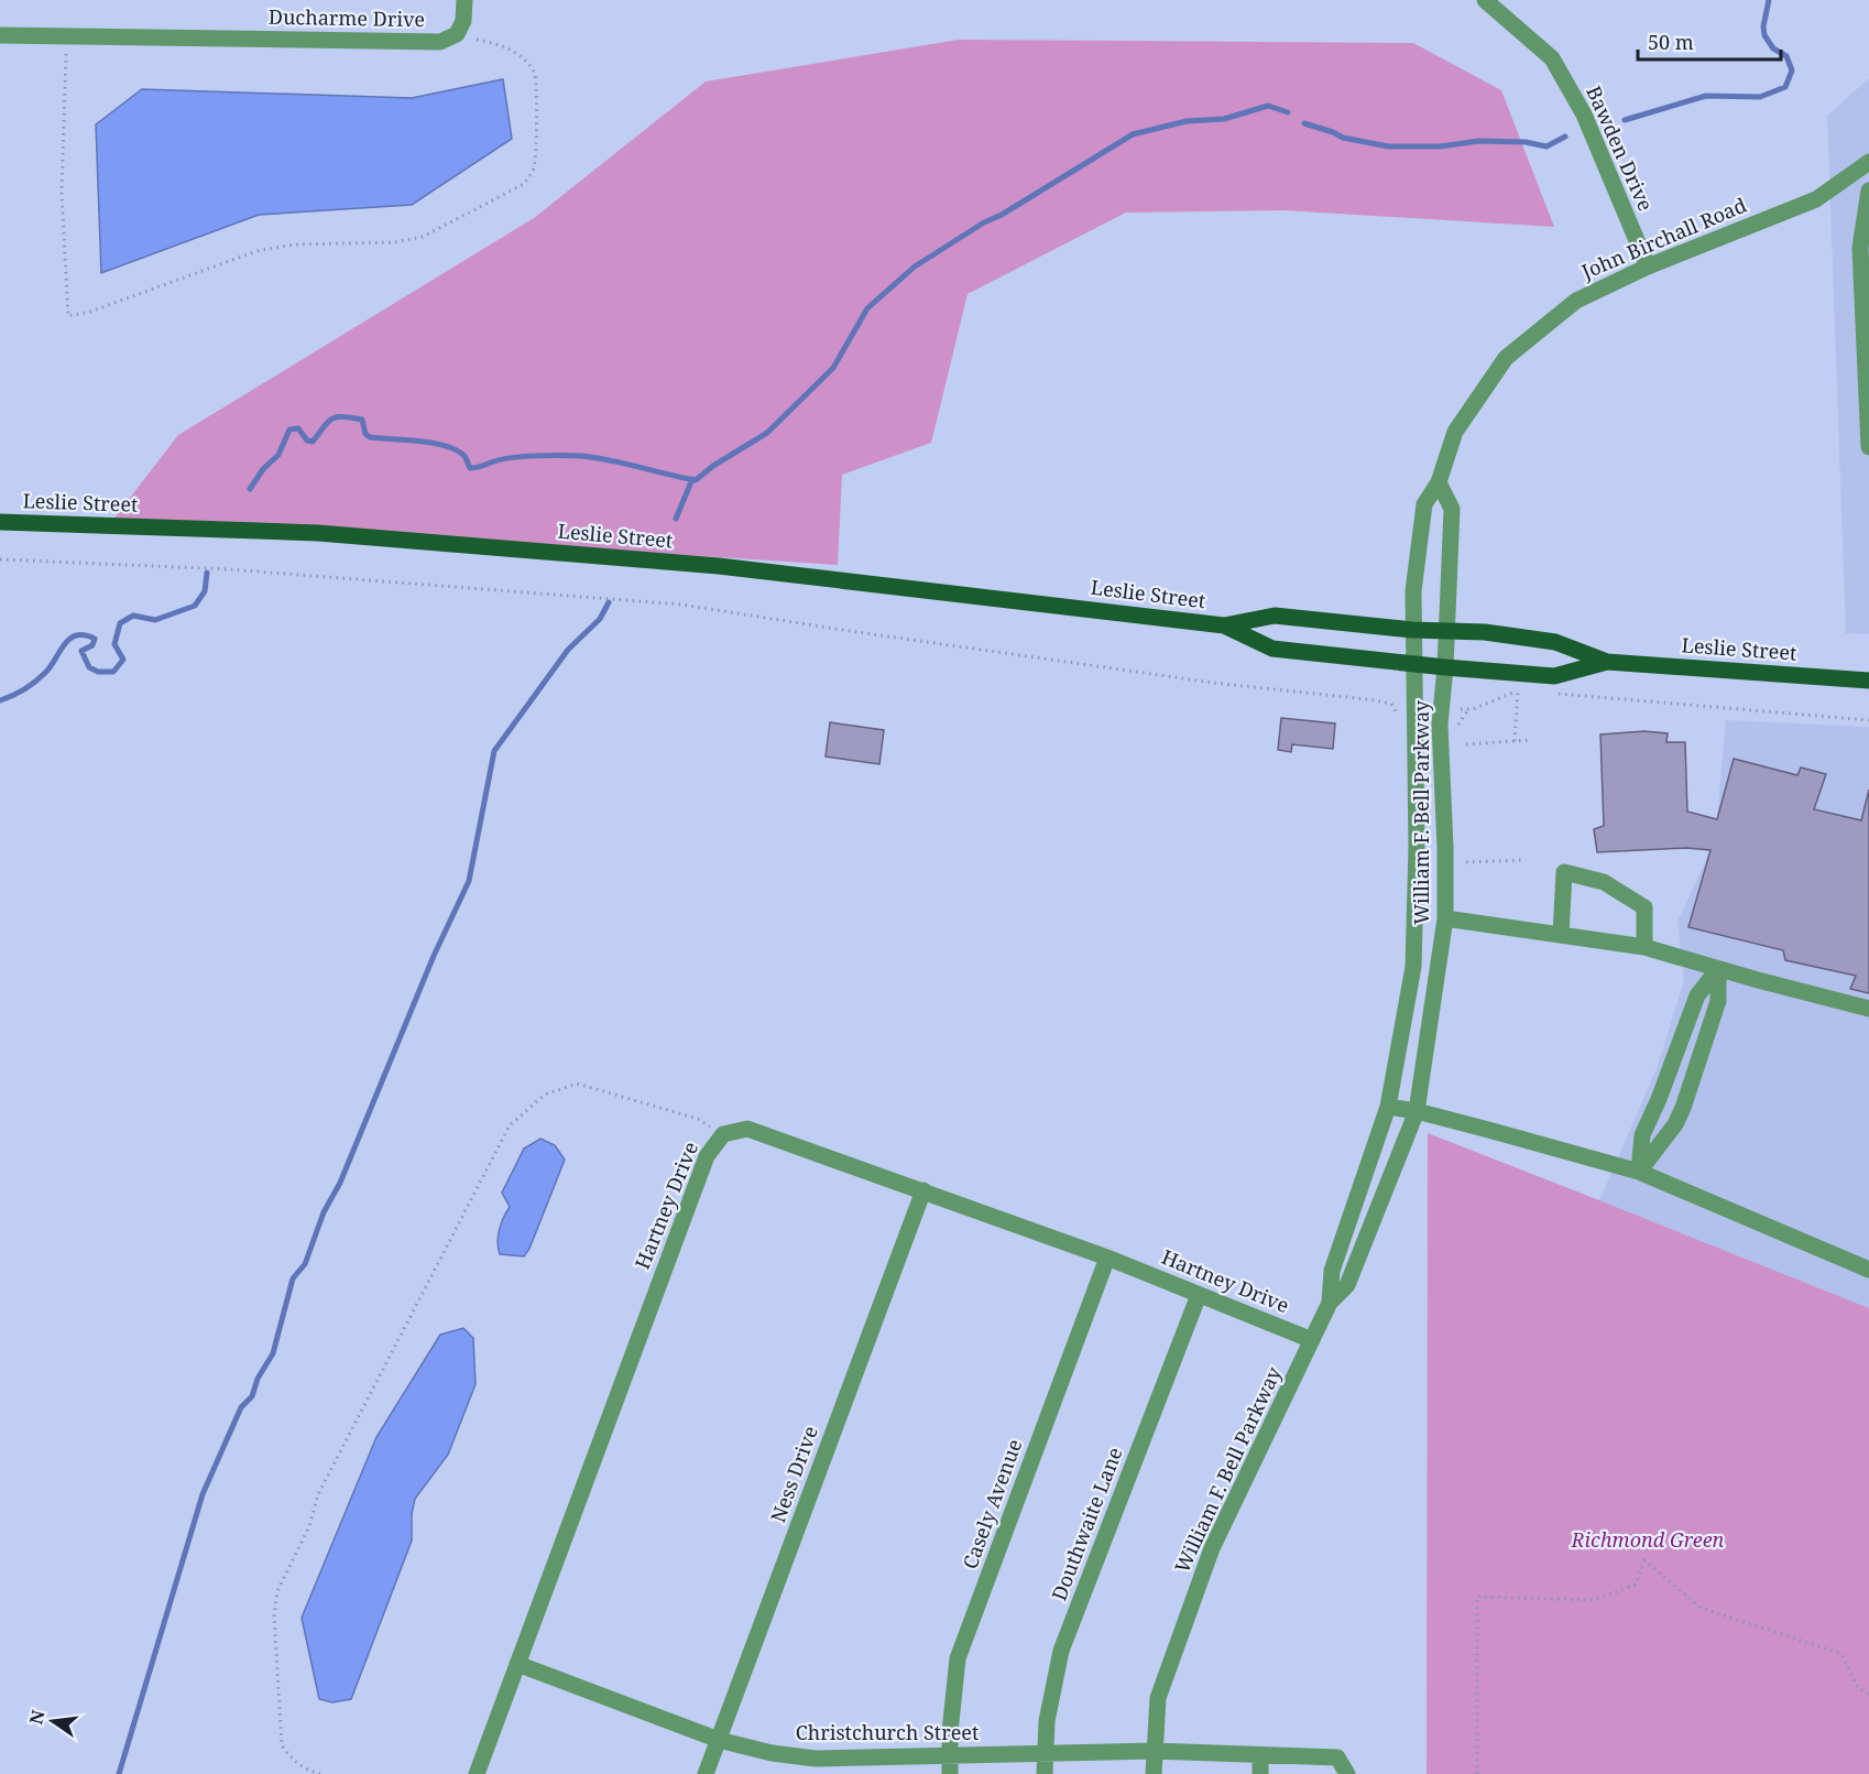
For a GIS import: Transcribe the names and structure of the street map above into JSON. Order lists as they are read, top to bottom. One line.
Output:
{"streets":{"main road":["Leslie Street"],"street":["Ducharme Drive","Bawden Drive","John Birchall Road","William F. Bell Parkway","Hartney Drive","Ness Drive","Casely Avenue","Douthwaite Lane","Christchurch Street"]},"crossings":[["Bawden Drive","John Birchall Road"],["John Birchall Road","Leslie Street"],["John Birchall Road","William F. Bell Parkway"],["Leslie Street","William F. Bell Parkway"],["William F. Bell Parkway","Hartney Drive"],["William F. Bell Parkway","Christchurch Street"],["Hartney Drive","Ness Drive"],["Hartney Drive","Casely Avenue"],["Hartney Drive","Douthwaite Lane"],["Hartney Drive","Christchurch Street"],["Ness Drive","Christchurch Street"],["Casely Avenue","Christchurch Street"],["Douthwaite Lane","Christchurch Street"]],"parks":["Richmond Green"],"scale_bar":"50 m","north":"left"}
